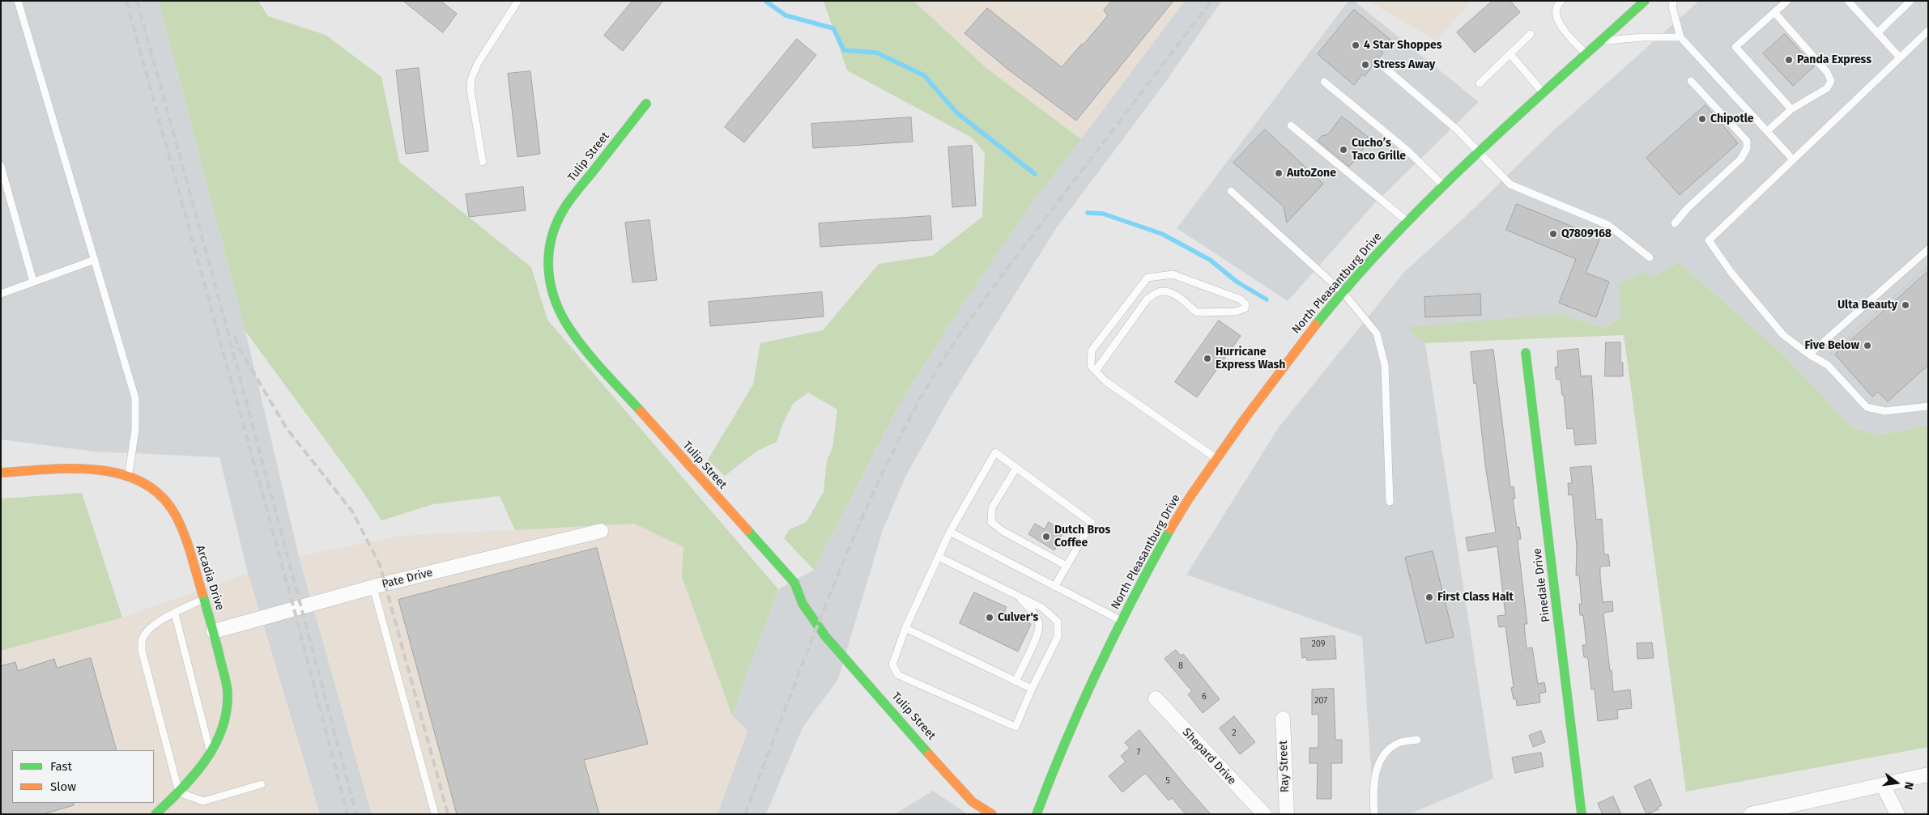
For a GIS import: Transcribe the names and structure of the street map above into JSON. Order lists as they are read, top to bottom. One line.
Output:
{"streets":{"street":["Tulip Street","North Pleasantburg Drive","Arcadia Drive","Pate Drive","Pinedale Drive","Shepard Drive","Ray Street"]},"crossings":[["Arcadia Drive","Pate Drive"]],"places":["4 Star Shoppes","Panda Express","Stress Away","Chipotle","Cucho’s Taco Grille","AutoZone","Q7809168","Ulta Beauty","Five Below","Hurricane Express Wash","Dutch Bros Coffee","First Class Halt","Culver's"],"house_numbers":["209","8","6","207","2","7","5"],"legend":["Fast","Slow"],"north":"right"}
